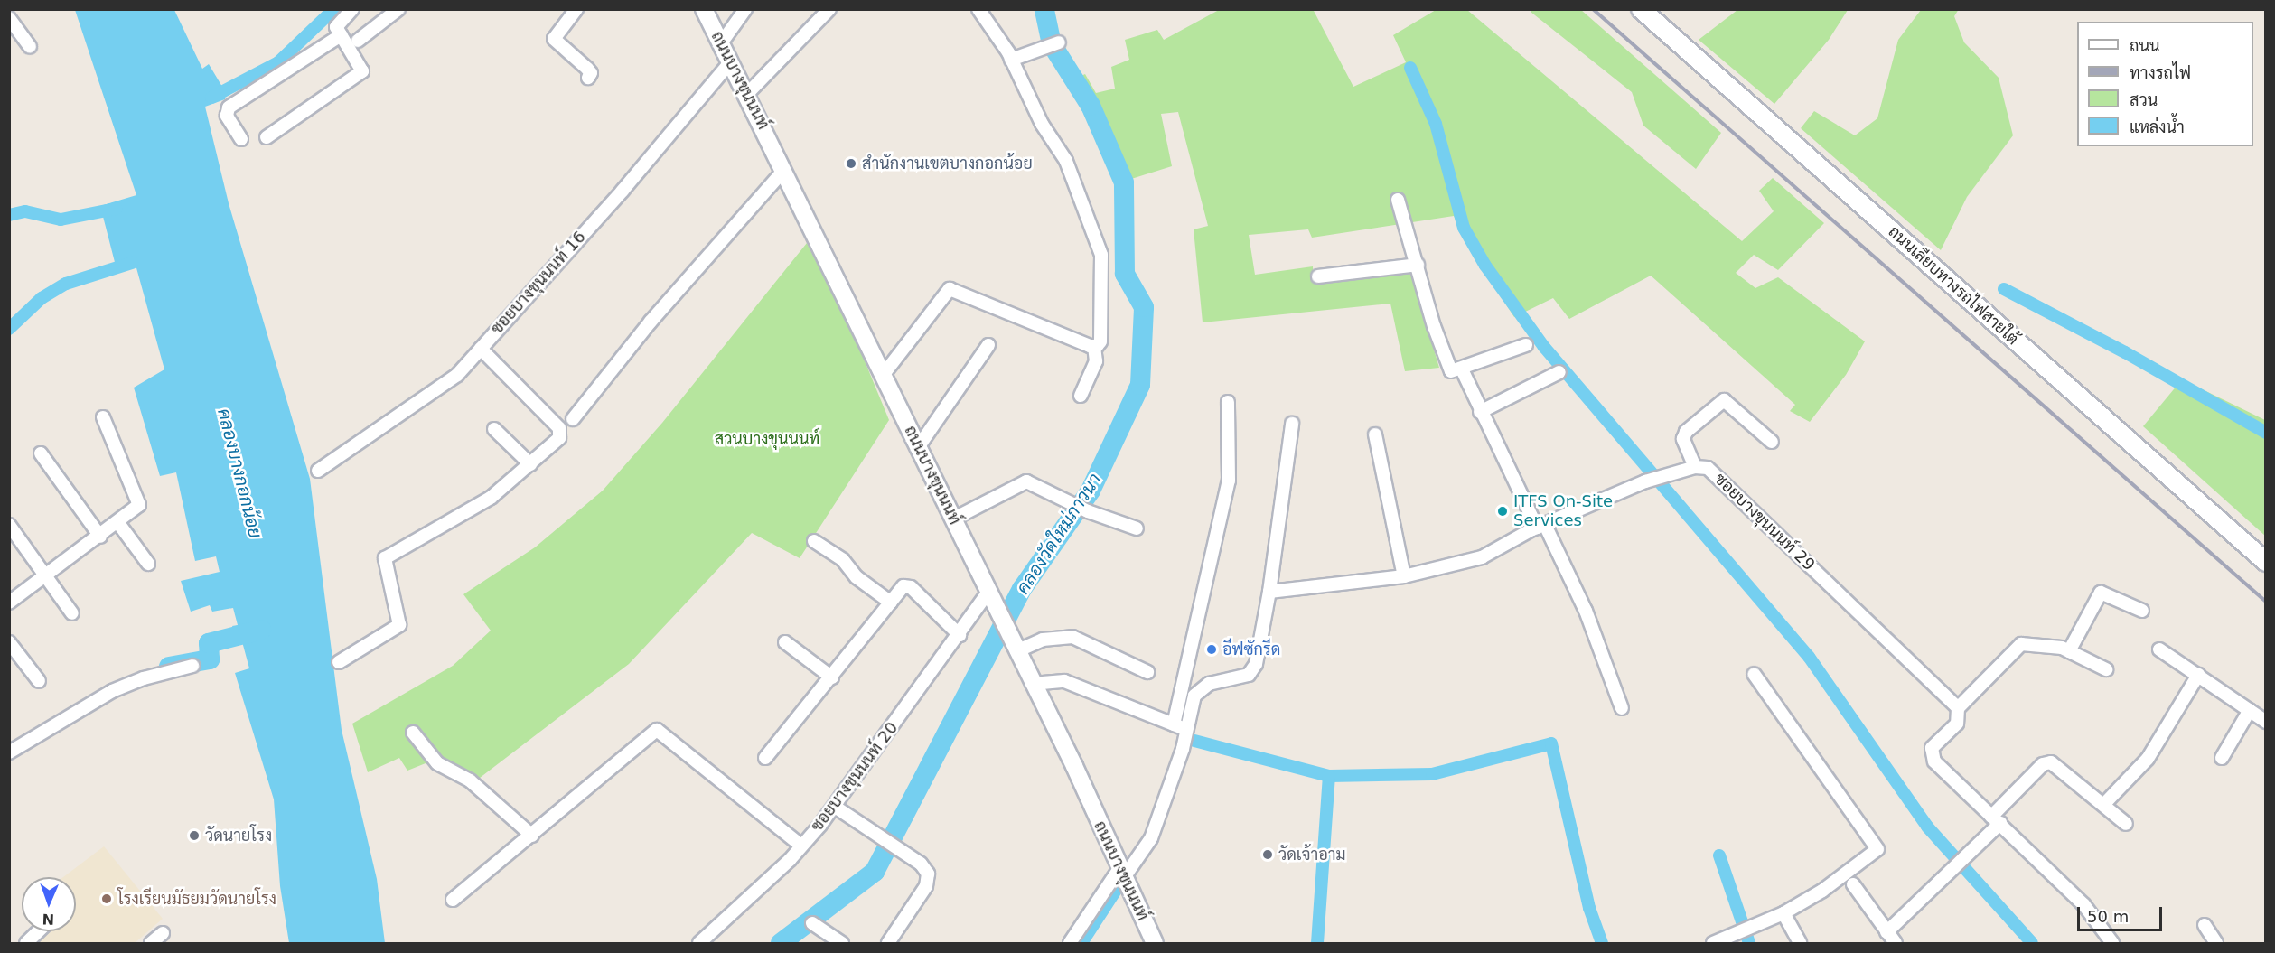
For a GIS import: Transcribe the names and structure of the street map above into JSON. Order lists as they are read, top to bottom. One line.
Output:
{"streets":{"main road":["ถนนเลียบทางรถไฟสายใต้"],"street":["ถนนบางขุนนนท์","ซอยบางขุนนนท์ 16","ซอยบางขุนนนท์ 29","ซอยบางขุนนนท์ 20"]},"crossings":[["ถนนบางขุนนนท์","ซอยบางขุนนนท์ 16"],["ถนนบางขุนนนท์","ซอยบางขุนนนท์ 20"]],"water":["คลองบางกอกน้อย","คลองวัดใหม่ภาวนา"],"parks":["สวนบางขุนนนท์"],"places":["สำนักงานเขตบางกอกน้อย","ITFS On-Site Services","อีฟซักรีด","วัดนายโรง","วัดเจ้าอาม","โรงเรียนมัธยมวัดนายโรง"],"legend":["ถนน","ทางรถไฟ","สวน","แหล่งน้ำ"],"scale_bar":"50 m","north":"bottom"}
